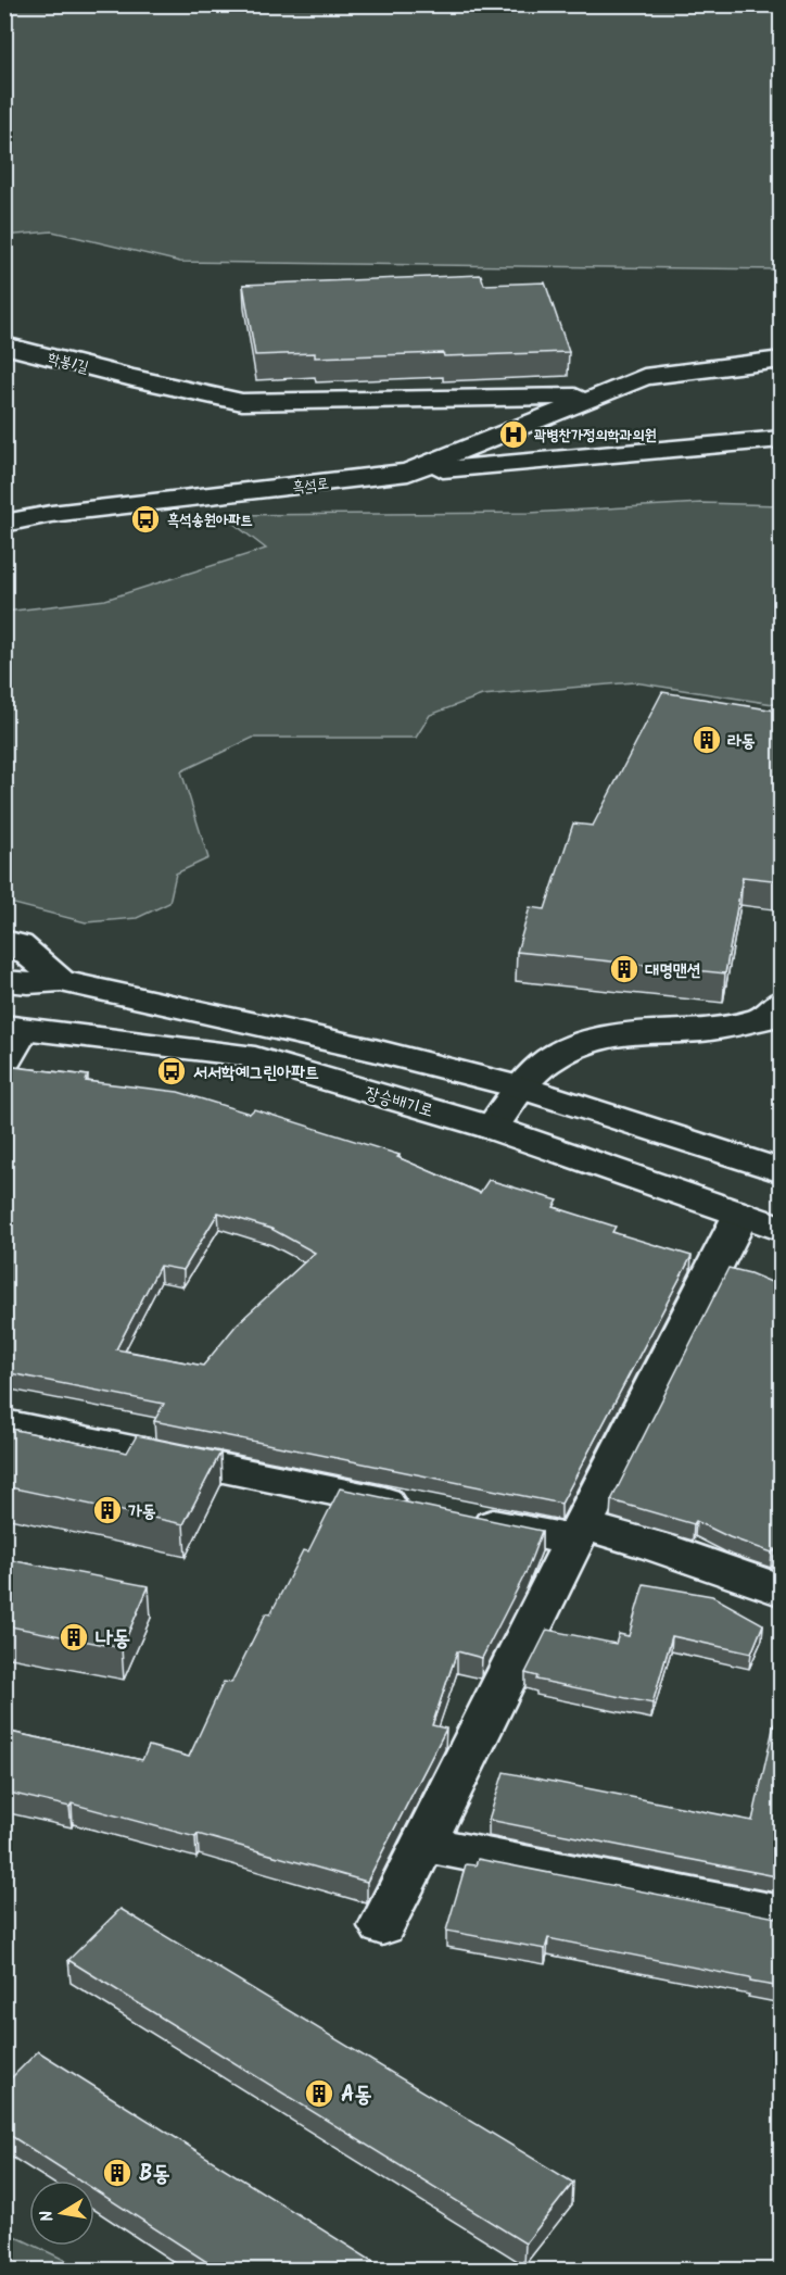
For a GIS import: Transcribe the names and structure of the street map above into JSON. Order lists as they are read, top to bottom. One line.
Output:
{"streets":{"street":["학봉1길","흑석로","장승배기로"]},"crossings":[["학봉1길","흑석로"]],"places":{"hospital":["곽병찬가정의학과의원"],"bus stop":["흑석송원아파트","서서학예그린아파트"],"building":["라동","대명맨션","가동","나동","A동","B동"]},"north":"left"}
